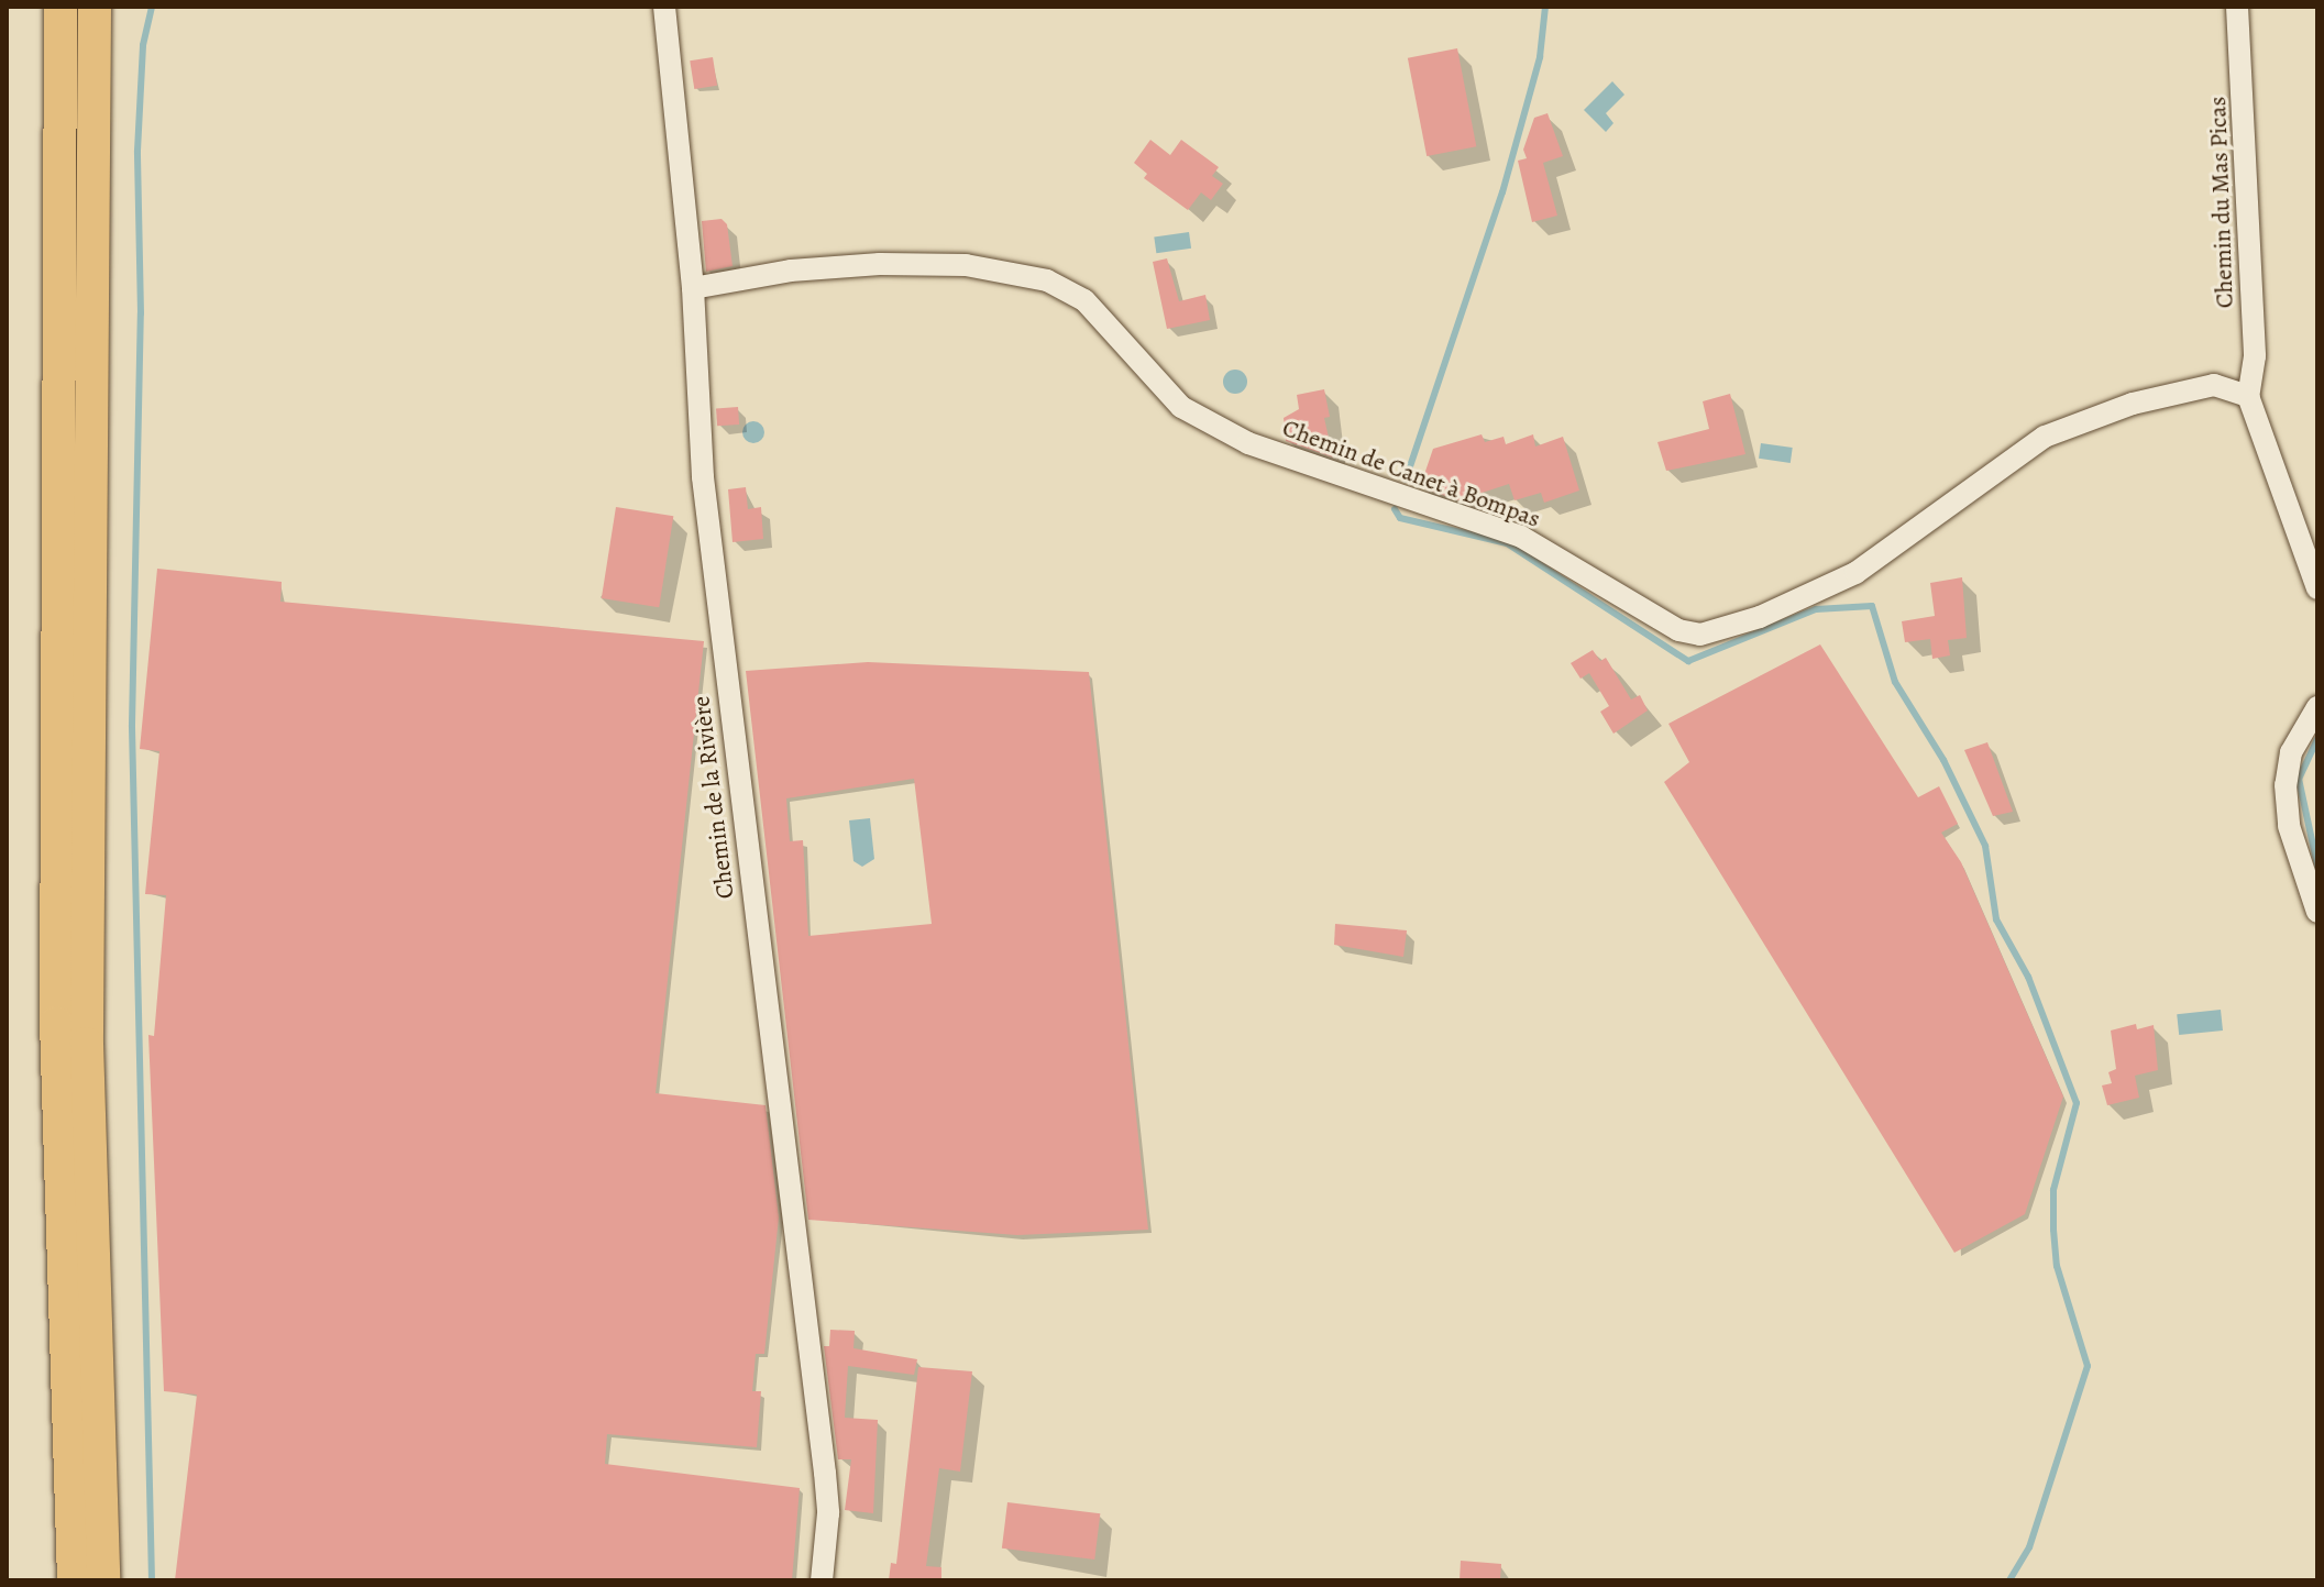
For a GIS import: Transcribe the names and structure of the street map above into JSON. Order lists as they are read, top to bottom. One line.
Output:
{"streets":{"street":["Chemin du Mas Picas","Chemin de Canet à Bompas","Chemin de la Rivière"]},"crossings":[["Chemin du Mas Picas","Chemin de Canet à Bompas"],["Chemin de Canet à Bompas","Chemin de la Rivière"]]}
